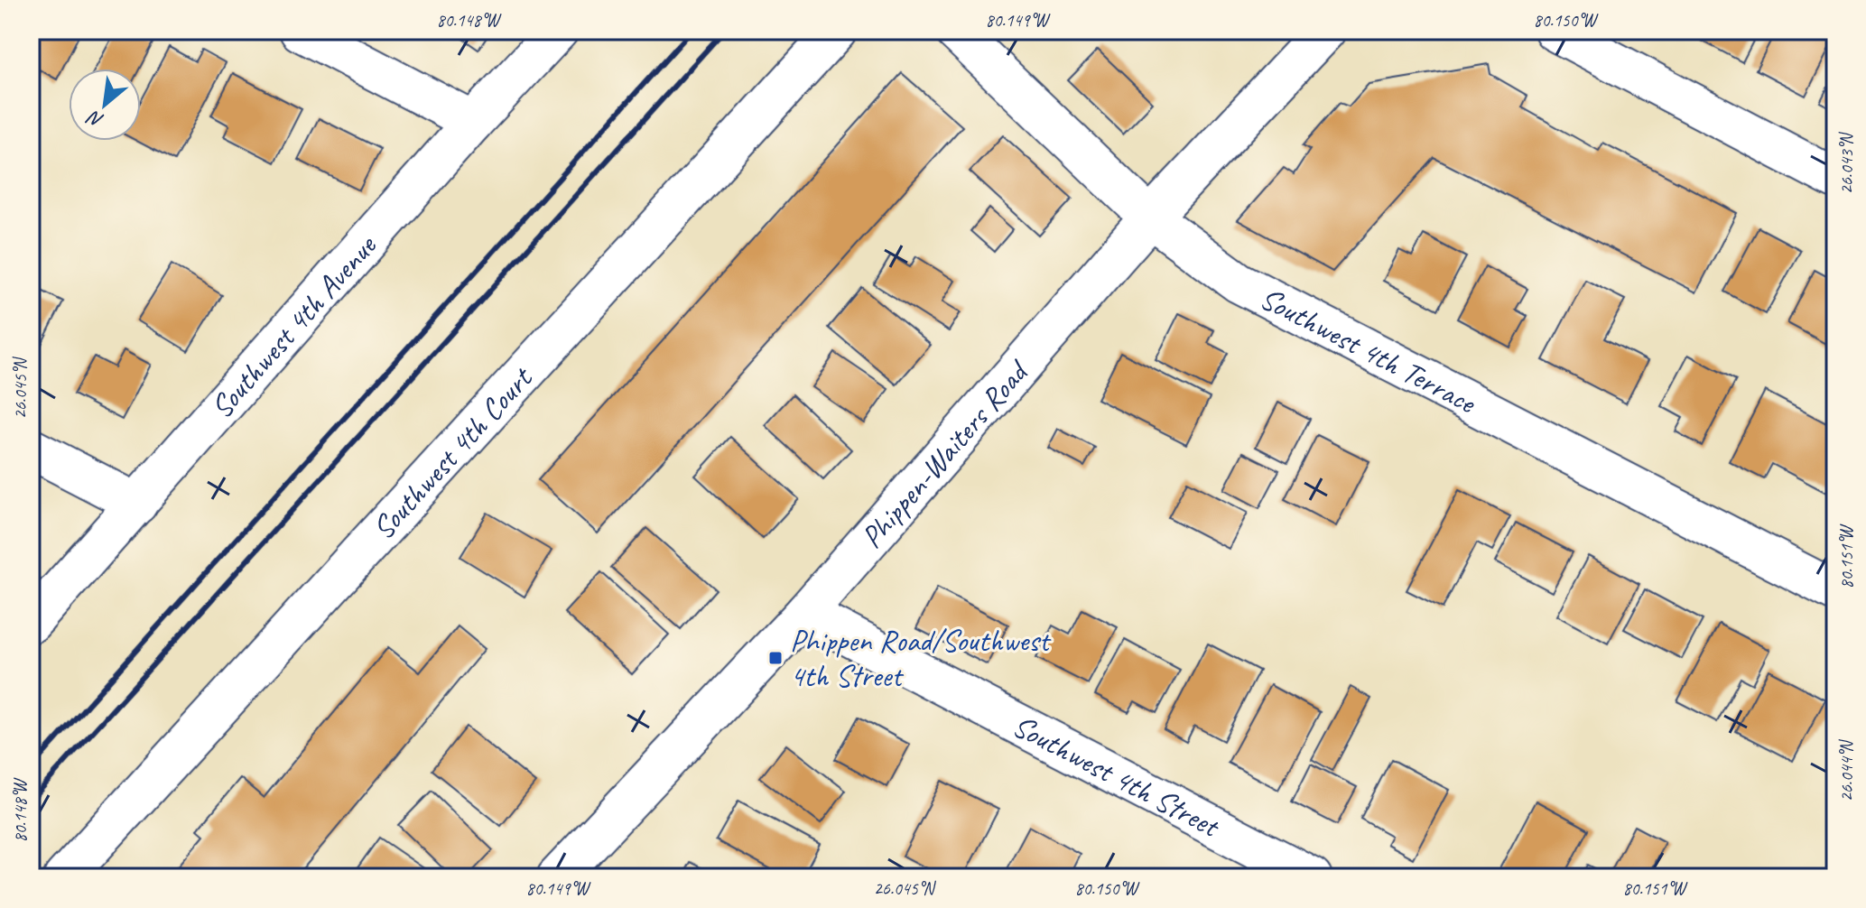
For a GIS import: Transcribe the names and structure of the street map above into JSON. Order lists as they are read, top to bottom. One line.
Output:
{"streets":{"street":["Southwest 4th Avenue","Southwest 4th Terrace","Southwest 4th Court","Phippen-Waiters Road","Southwest 4th Street"]},"crossings":[["Southwest 4th Terrace","Phippen-Waiters Road"],["Phippen-Waiters Road","Southwest 4th Street"]],"places":{"transit":["Phippen Road/Southwest 4th Street"]},"north":"bottom left","coordinates":["80.148°W","80.149°W","80.150°W","26.043°N","26.045°N","80.151°W","26.044°N"]}
